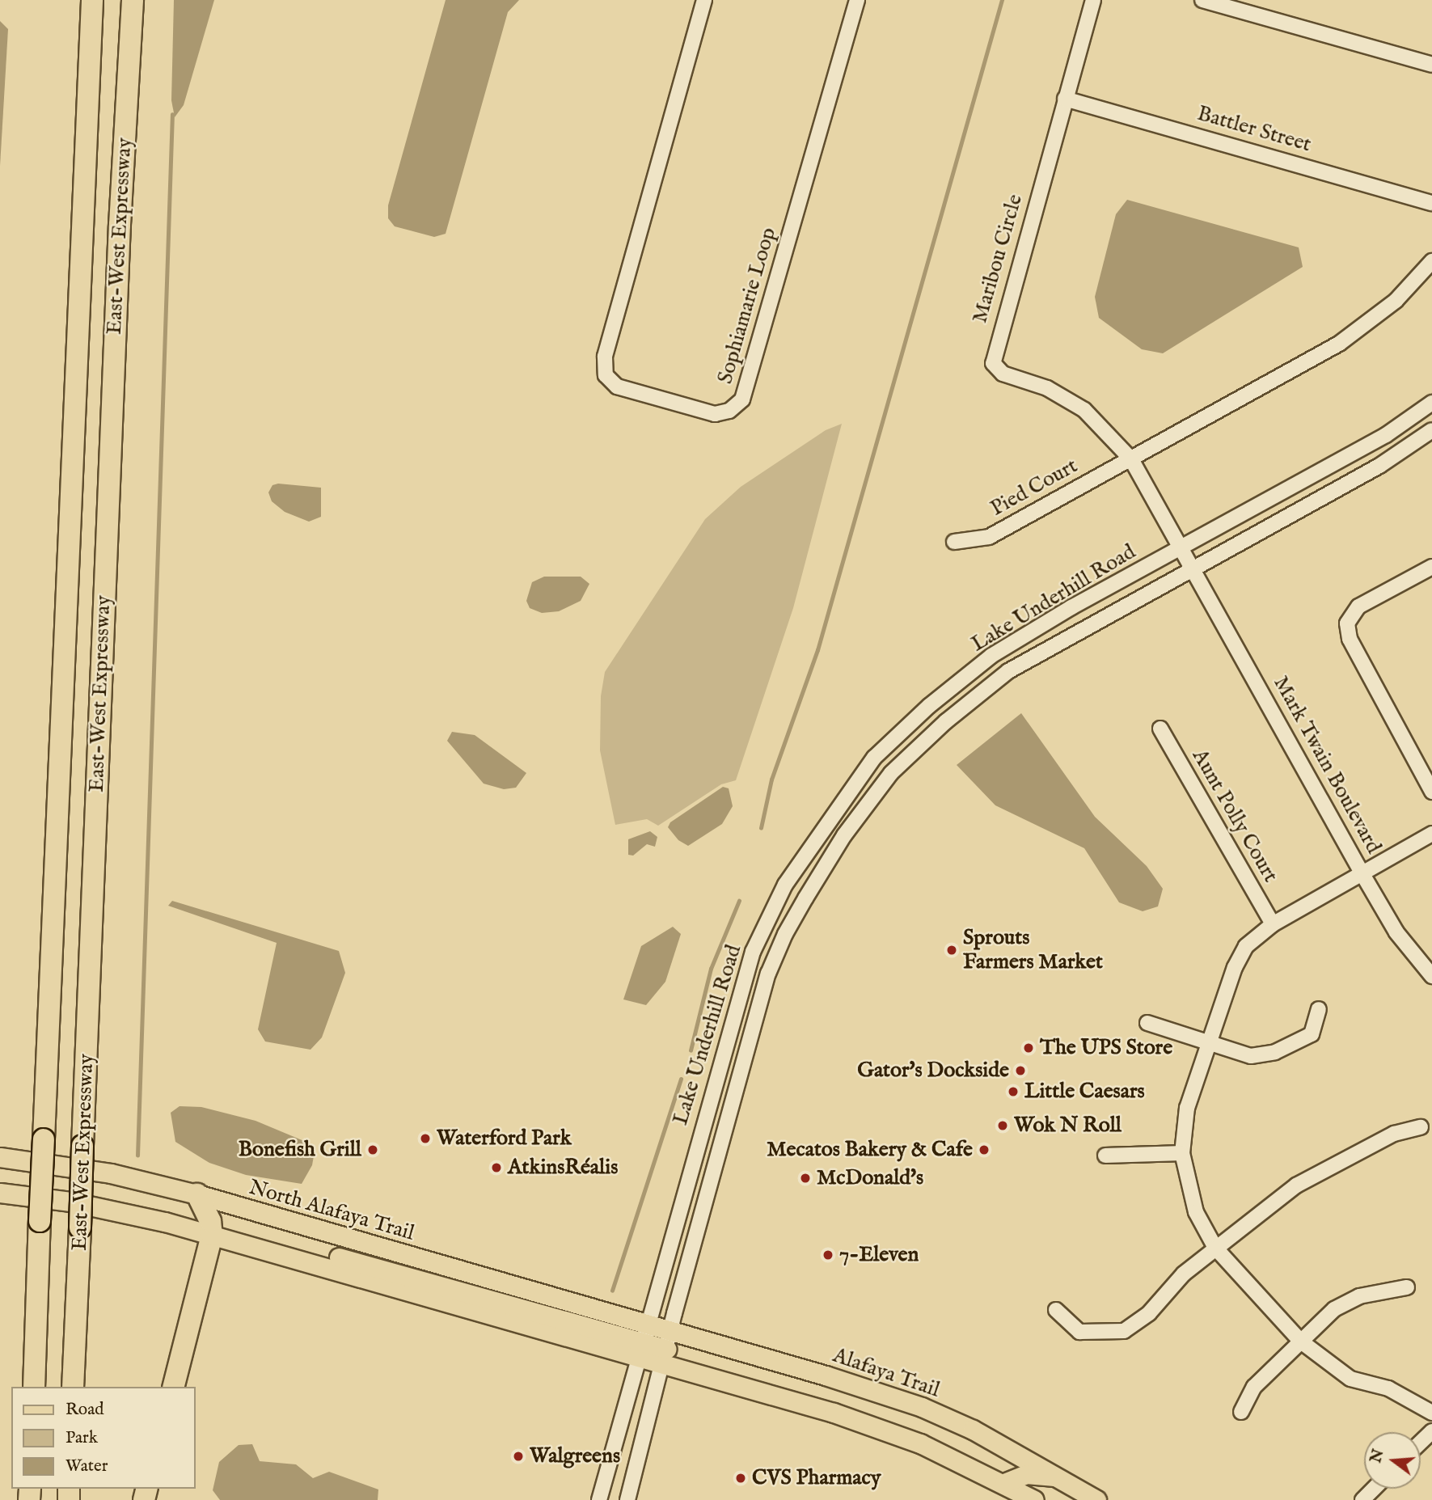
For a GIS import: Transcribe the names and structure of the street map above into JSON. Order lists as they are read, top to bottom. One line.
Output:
{"streets":{"highway":["East-West Expressway"],"main road":["North Alafaya Trail","Alafaya Trail"],"street":["Battler Street","Maribou Circle","Sophiamarie Loop","Pied Court","Lake Underhill Road","Mark Twain Boulevard","Aunt Polly Court"]},"crossings":[["Battler Street","Maribou Circle"],["Maribou Circle","Pied Court"],["Maribou Circle","Lake Underhill Road"],["Maribou Circle","Mark Twain Boulevard"],["Lake Underhill Road","Mark Twain Boulevard"],["Lake Underhill Road","North Alafaya Trail"],["Lake Underhill Road","Alafaya Trail"],["North Alafaya Trail","Alafaya Trail"]],"places":["Sprouts Farmers Market","The UPS Store","Gator's Dockside","Little Caesars","Wok N Roll","Waterford Park","Bonefish Grill","Mecatos Bakery & Cafe","AtkinsRéalis","McDonald's","7-Eleven","Walgreens","CVS Pharmacy"],"legend":["Road","Park","Water"],"north":"left"}
